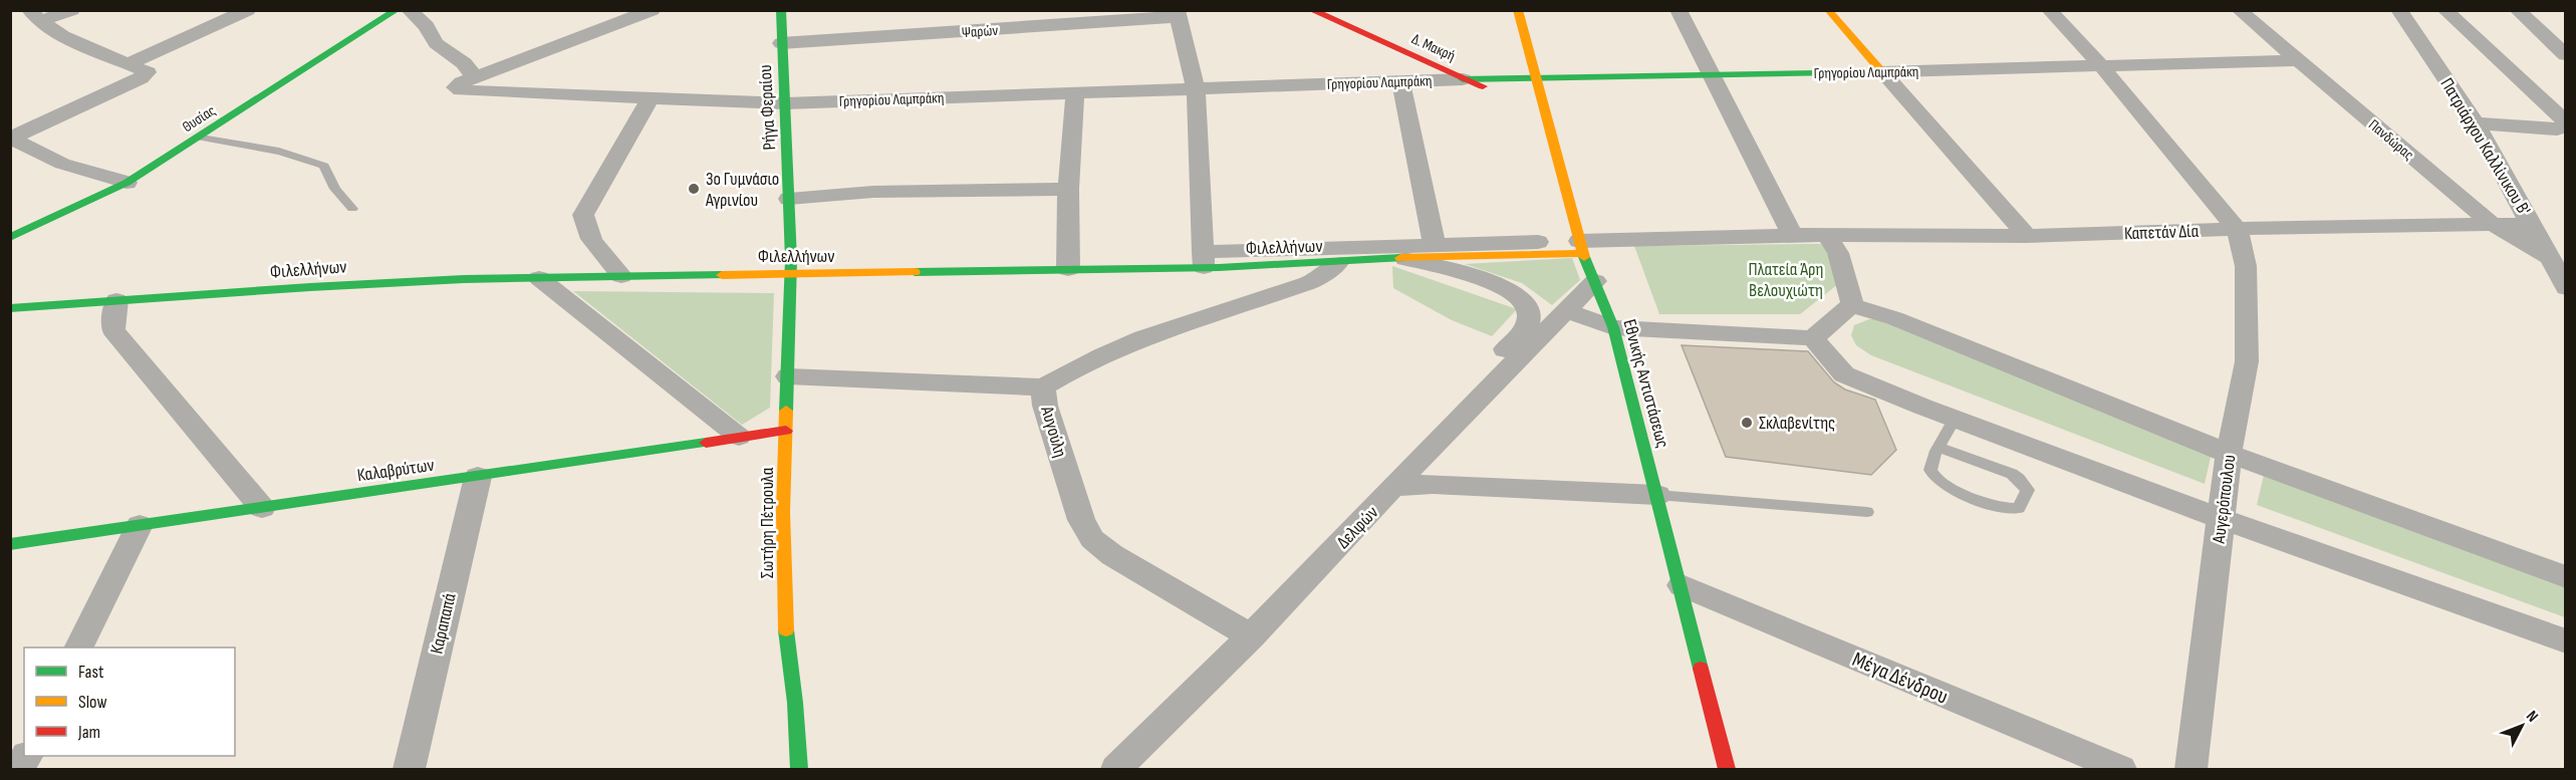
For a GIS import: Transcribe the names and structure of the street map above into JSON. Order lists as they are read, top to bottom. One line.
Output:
{"streets":{"street":["Ψαρών","Δ. Μακρή","Γρηγορίου Λαμπράκη","Ρήγα Φεραίου","Θυσίας","Πανδώρας","Πατριάρχου Καλλίνικου B'","Καπετάν Δία","Φιλελλήνων","Εθνικής Αντιστάσεως","Αυγούλη","Καλαβρύτων","Αυγερόπουλου","Σωτήρη Πέτρουλα","Δελφών","Καραπαπά","Μέγα Δένδρου"]},"crossings":[["Ψαρών","Ρήγα Φεραίου"],["Δ. Μακρή","Γρηγορίου Λαμπράκη"],["Γρηγορίου Λαμπράκη","Ρήγα Φεραίου"],["Γρηγορίου Λαμπράκη","Πανδώρας"],["Γρηγορίου Λαμπράκη","Εθνικής Αντιστάσεως"],["Ρήγα Φεραίου","Φιλελλήνων"],["Ρήγα Φεραίου","Σωτήρη Πέτρουλα"],["Πανδώρας","Πατριάρχου Καλλίνικου B'"],["Πανδώρας","Καπετάν Δία"],["Πατριάρχου Καλλίνικου B'","Καπετάν Δία"],["Καπετάν Δία","Φιλελλήνων"],["Καπετάν Δία","Εθνικής Αντιστάσεως"],["Καπετάν Δία","Αυγερόπουλου"],["Φιλελλήνων","Εθνικής Αντιστάσεως"],["Φιλελλήνων","Σωτήρη Πέτρουλα"],["Εθνικής Αντιστάσεως","Δελφών"],["Εθνικής Αντιστάσεως","Μέγα Δένδρου"],["Αυγούλη","Σωτήρη Πέτρουλα"],["Αυγούλη","Δελφών"],["Καλαβρύτων","Σωτήρη Πέτρουλα"],["Καλαβρύτων","Καραπαπά"]],"parks":["Πλατεία Άρη Βελουχιώτη"],"places":["3ο Γυμνάσιο Αγρινίου","Σκλαβενίτης"],"legend":["Fast","Slow","Jam"],"north":"top right"}
